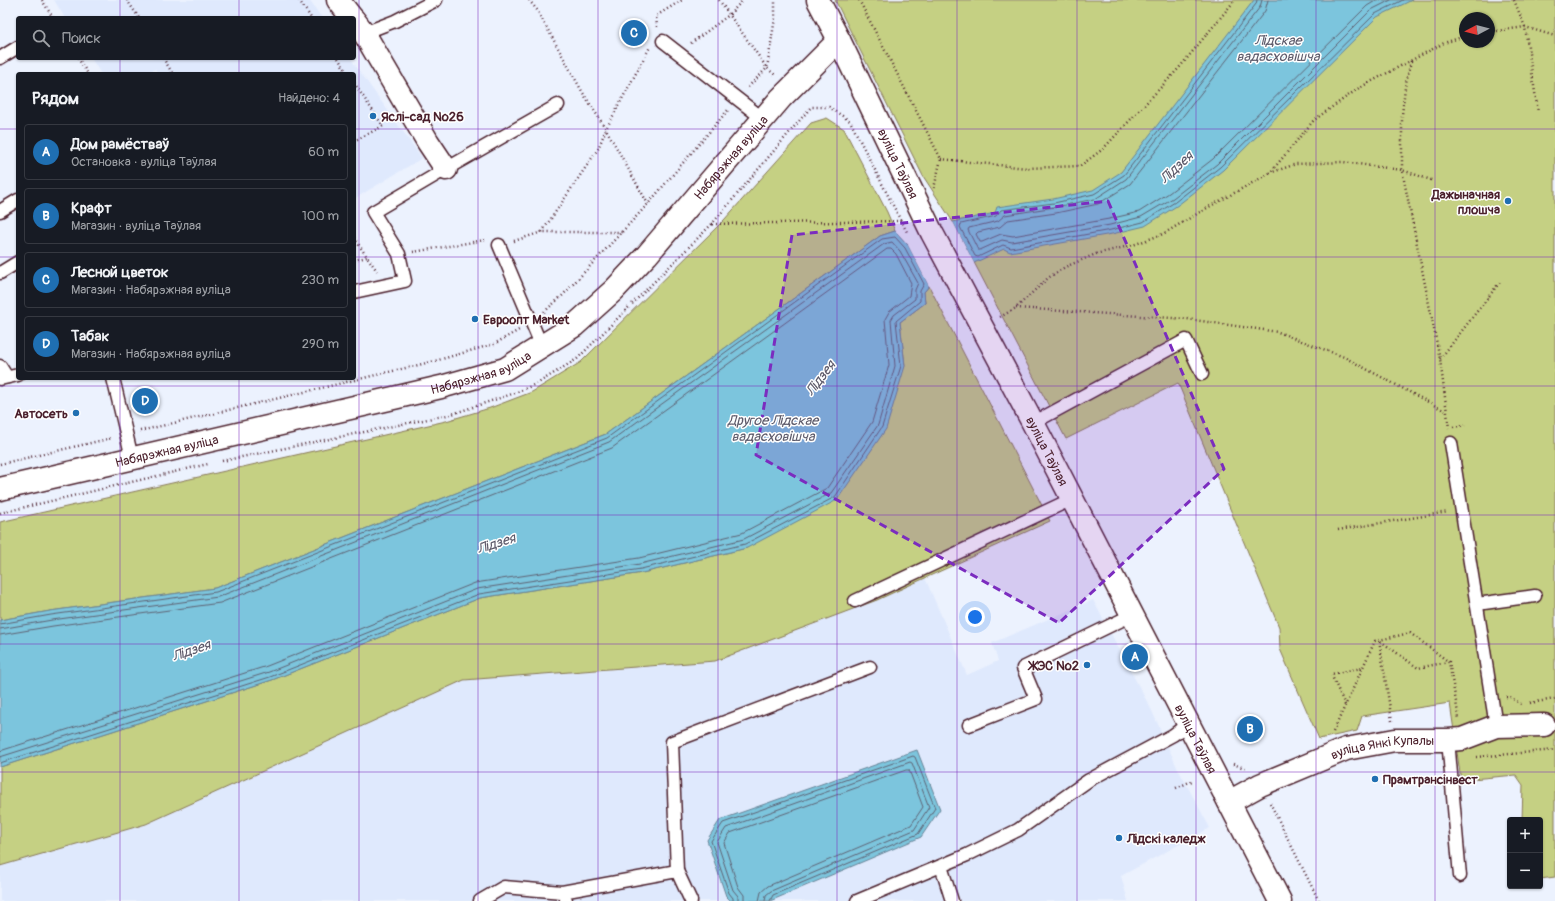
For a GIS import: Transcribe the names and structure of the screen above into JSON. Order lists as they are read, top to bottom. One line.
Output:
{"streets":{"street":["Набярэжная вуліца","вуліца Таўлая","вуліца Янкі Купалы"]},"crossings":[["Набярэжная вуліца","вуліца Таўлая"],["вуліца Таўлая","вуліца Янкі Купалы"]],"water":["Лідскае вадасховішча","Лідзея","Другое Лідскае вадасховішча"],"places":["Яслі-сад №26","Дажыначная плошча","Евроопт Market","Автосеть","ЖЭС №2","Прамтрансінвест","Лідскі каледж"],"north":"left","page":{"search":"Поиск","pins":["C","D","A","B"],"heading":["Рядом","Найдено: 4"],"list":[{"mark":"A","name":"Дом рамёстваў","note":"Остановка · вуліца Таўлая","value":"60 m"},{"mark":"B","name":"Крафт","note":"Магазин · вуліца Таўлая","value":"100 m"},{"mark":"C","name":"Лесной цветок","note":"Магазин · Набярэжная вуліца","value":"230 m"},{"mark":"D","name":"Табак","note":"Магазин · Набярэжная вуліца","value":"290 m"}],"map_buttons":["+","−"]}}
